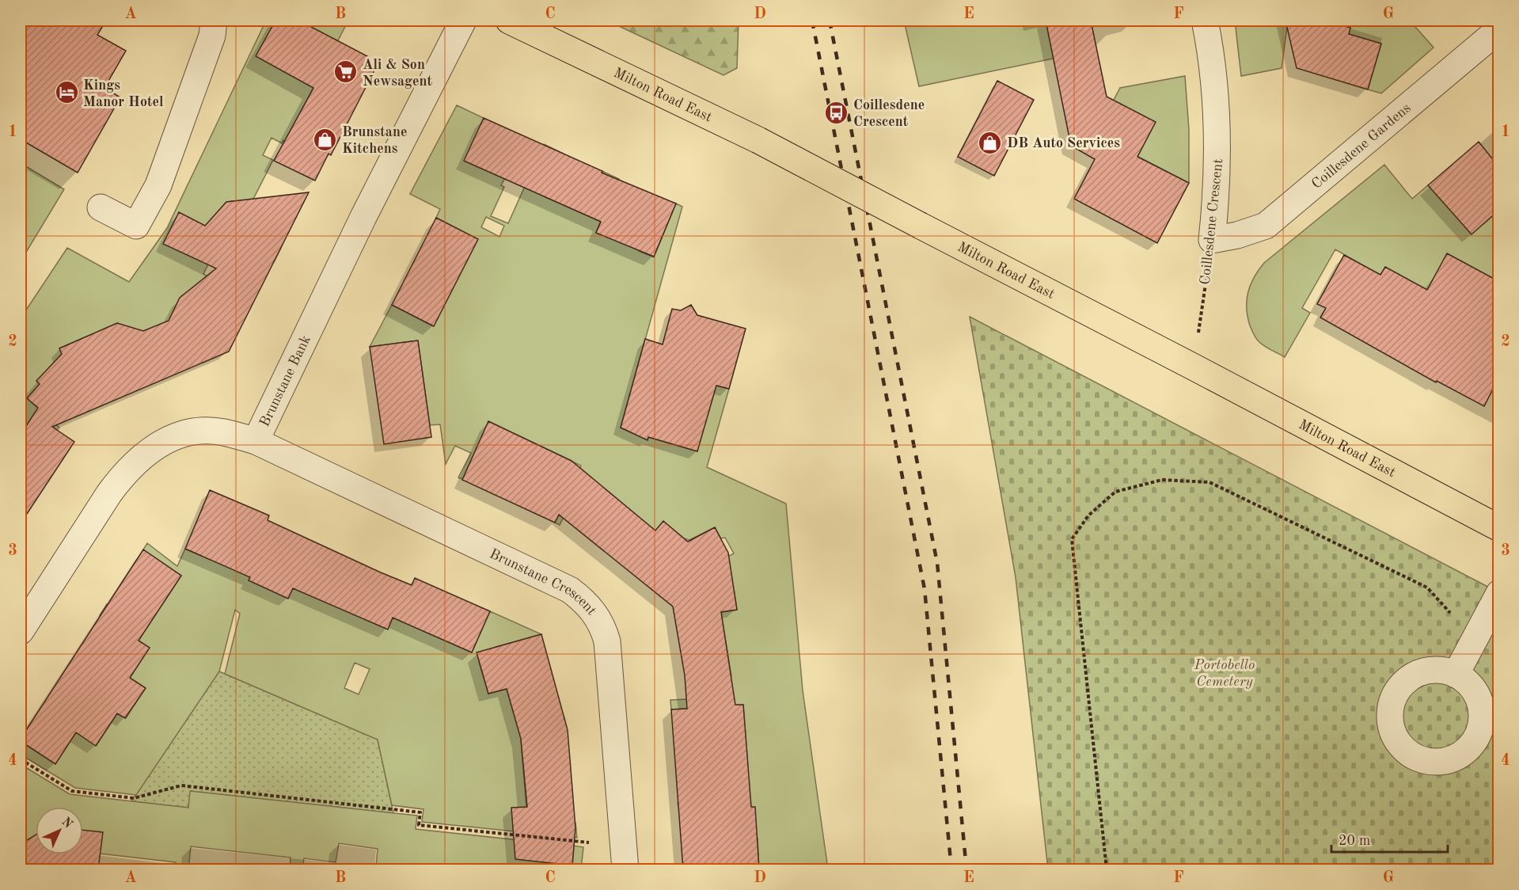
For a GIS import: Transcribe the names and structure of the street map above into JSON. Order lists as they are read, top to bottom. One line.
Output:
{"streets":{"main road":["Milton Road East"],"street":["Coillesdene Gardens","Coillesdene Crescent","Brunstane Bank","Brunstane Crescent"]},"crossings":[["Milton Road East","Coillesdene Crescent"],["Coillesdene Gardens","Coillesdene Crescent"],["Brunstane Bank","Brunstane Crescent"]],"parks":["Portobello Cemetery"],"places":{"supermarket":["Ali & Son Newsagent"],"hotel":["Kings Manor Hotel"],"bus stop":["Coillesdene Crescent"],"shop":["Brunstane Kitchens","DB Auto Services"]},"scale_bar":"20 m","north":"top right","grid":{"columns":["A","B","C","D","E","F","G"],"rows":["1","2","3","4"]}}
